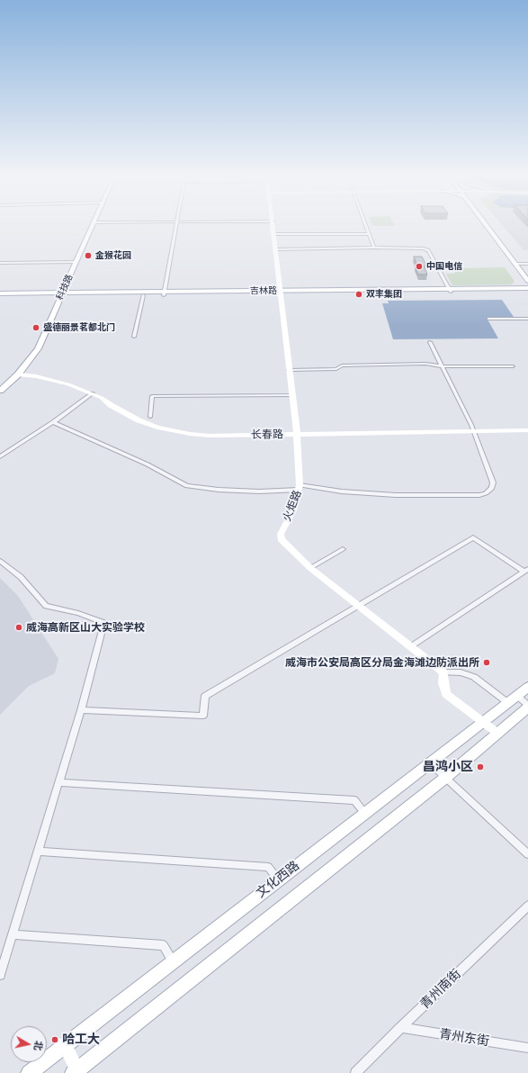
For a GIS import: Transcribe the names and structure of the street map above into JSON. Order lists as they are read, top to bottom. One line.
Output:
{"streets":{"main road":["科技路","吉林路","长春路","火炬路","文化西路"],"street":["青州南街","青州东街"]},"crossings":[["科技路","吉林路"],["科技路","长春路"],["吉林路","火炬路"],["长春路","火炬路"],["青州南街","青州东街"]],"places":["金猴花园","中国电信","双丰集团","盛德丽景茗都北门","威海高新区山大实验学校","威海市公安局高区分局金海滩边防派出所","昌鸿小区","哈工大"],"north":"right"}
